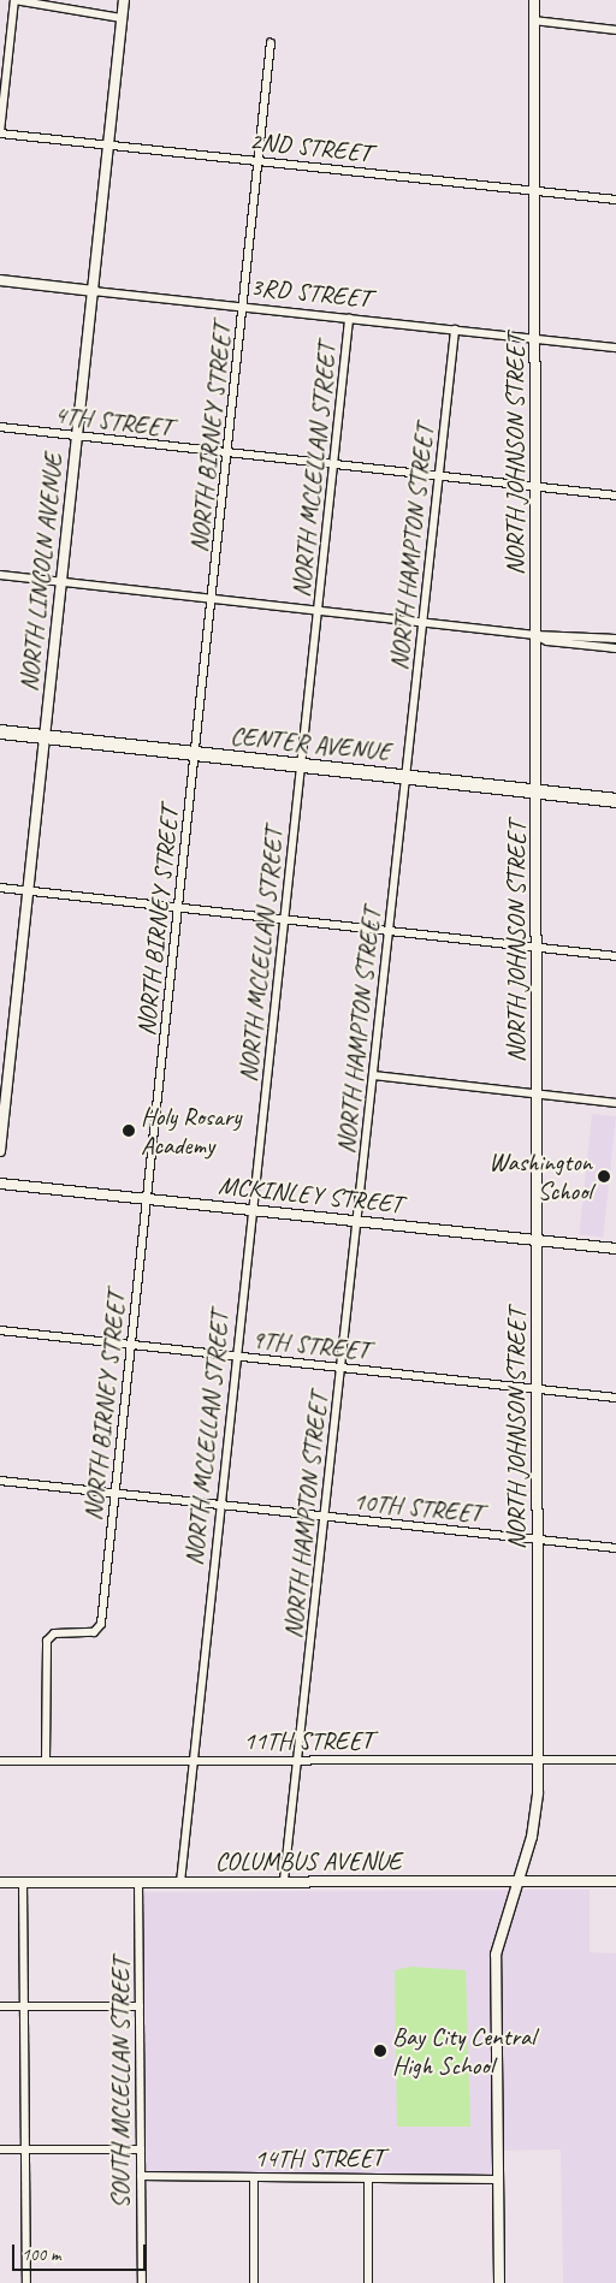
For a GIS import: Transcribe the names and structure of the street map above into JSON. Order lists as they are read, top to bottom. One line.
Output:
{"streets":{"highway":["CENTER AVENUE"],"street":["2ND STREET","3RD STREET","4TH STREET","NORTH BIRNEY STREET","NORTH JOHNSON STREET","NORTH MCLELLAN STREET","NORTH HAMPTON STREET","NORTH LINCOLN AVENUE","MCKINLEY STREET","9TH STREET","10TH STREET","11TH STREET","COLUMBUS AVENUE","SOUTH MCLELLAN STREET","14TH STREET"]},"crossings":[["2ND STREET","NORTH BIRNEY STREET"],["2ND STREET","NORTH JOHNSON STREET"],["2ND STREET","NORTH LINCOLN AVENUE"],["3RD STREET","NORTH BIRNEY STREET"],["3RD STREET","NORTH JOHNSON STREET"],["3RD STREET","NORTH MCLELLAN STREET"],["3RD STREET","NORTH HAMPTON STREET"],["3RD STREET","NORTH LINCOLN AVENUE"],["4TH STREET","NORTH BIRNEY STREET"],["4TH STREET","NORTH JOHNSON STREET"],["4TH STREET","NORTH MCLELLAN STREET"],["4TH STREET","NORTH HAMPTON STREET"],["4TH STREET","NORTH LINCOLN AVENUE"],["NORTH BIRNEY STREET","CENTER AVENUE"],["NORTH BIRNEY STREET","MCKINLEY STREET"],["NORTH BIRNEY STREET","9TH STREET"],["NORTH BIRNEY STREET","10TH STREET"],["NORTH BIRNEY STREET","11TH STREET"],["NORTH JOHNSON STREET","CENTER AVENUE"],["NORTH JOHNSON STREET","MCKINLEY STREET"],["NORTH JOHNSON STREET","9TH STREET"],["NORTH JOHNSON STREET","10TH STREET"],["NORTH JOHNSON STREET","11TH STREET"],["NORTH JOHNSON STREET","COLUMBUS AVENUE"],["NORTH JOHNSON STREET","14TH STREET"],["NORTH MCLELLAN STREET","CENTER AVENUE"],["NORTH MCLELLAN STREET","MCKINLEY STREET"],["NORTH MCLELLAN STREET","9TH STREET"],["NORTH MCLELLAN STREET","10TH STREET"],["NORTH MCLELLAN STREET","11TH STREET"],["NORTH MCLELLAN STREET","COLUMBUS AVENUE"],["NORTH HAMPTON STREET","CENTER AVENUE"],["NORTH HAMPTON STREET","MCKINLEY STREET"],["NORTH HAMPTON STREET","9TH STREET"],["NORTH HAMPTON STREET","10TH STREET"],["NORTH HAMPTON STREET","11TH STREET"],["NORTH HAMPTON STREET","COLUMBUS AVENUE"],["NORTH LINCOLN AVENUE","CENTER AVENUE"],["COLUMBUS AVENUE","SOUTH MCLELLAN STREET"],["SOUTH MCLELLAN STREET","14TH STREET"]],"places":["Holy Rosary Academy","Washington School","Bay City Central High School"],"scale_bar":"100 m"}
